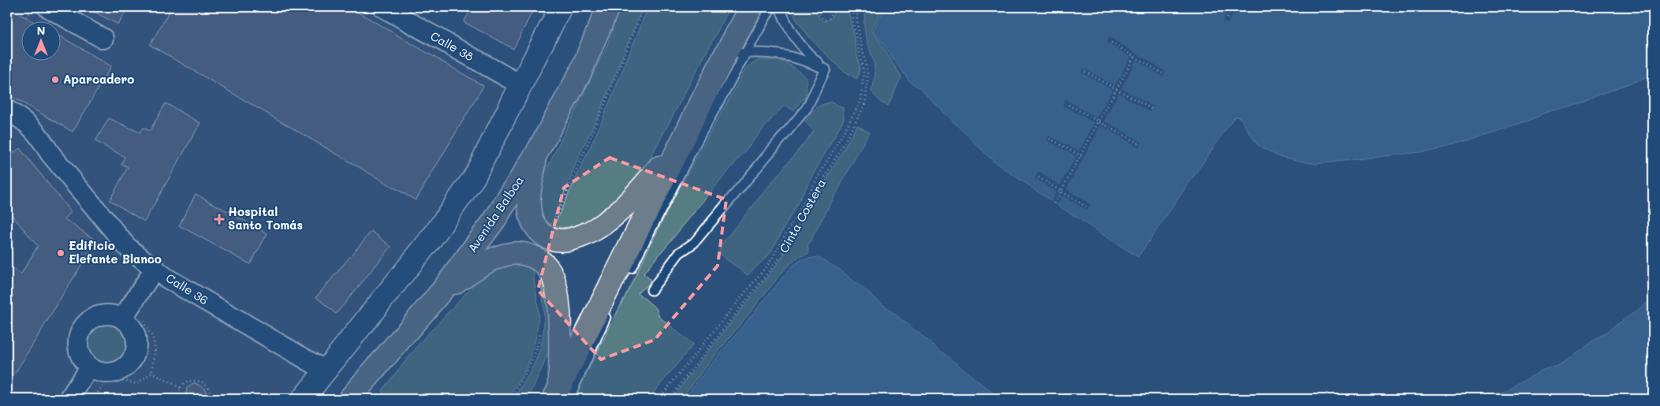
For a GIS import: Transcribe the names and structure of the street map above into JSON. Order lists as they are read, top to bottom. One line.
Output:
{"streets":{"highway":["Avenida Balboa"],"street":["Calle 38","Calle 36"],"path":["Cinta Costera"]},"places":{"other":["Aparcadero","Edificio Elefante Blanco"],"health":["Hospital Santo Tomás"]},"north":"top"}
